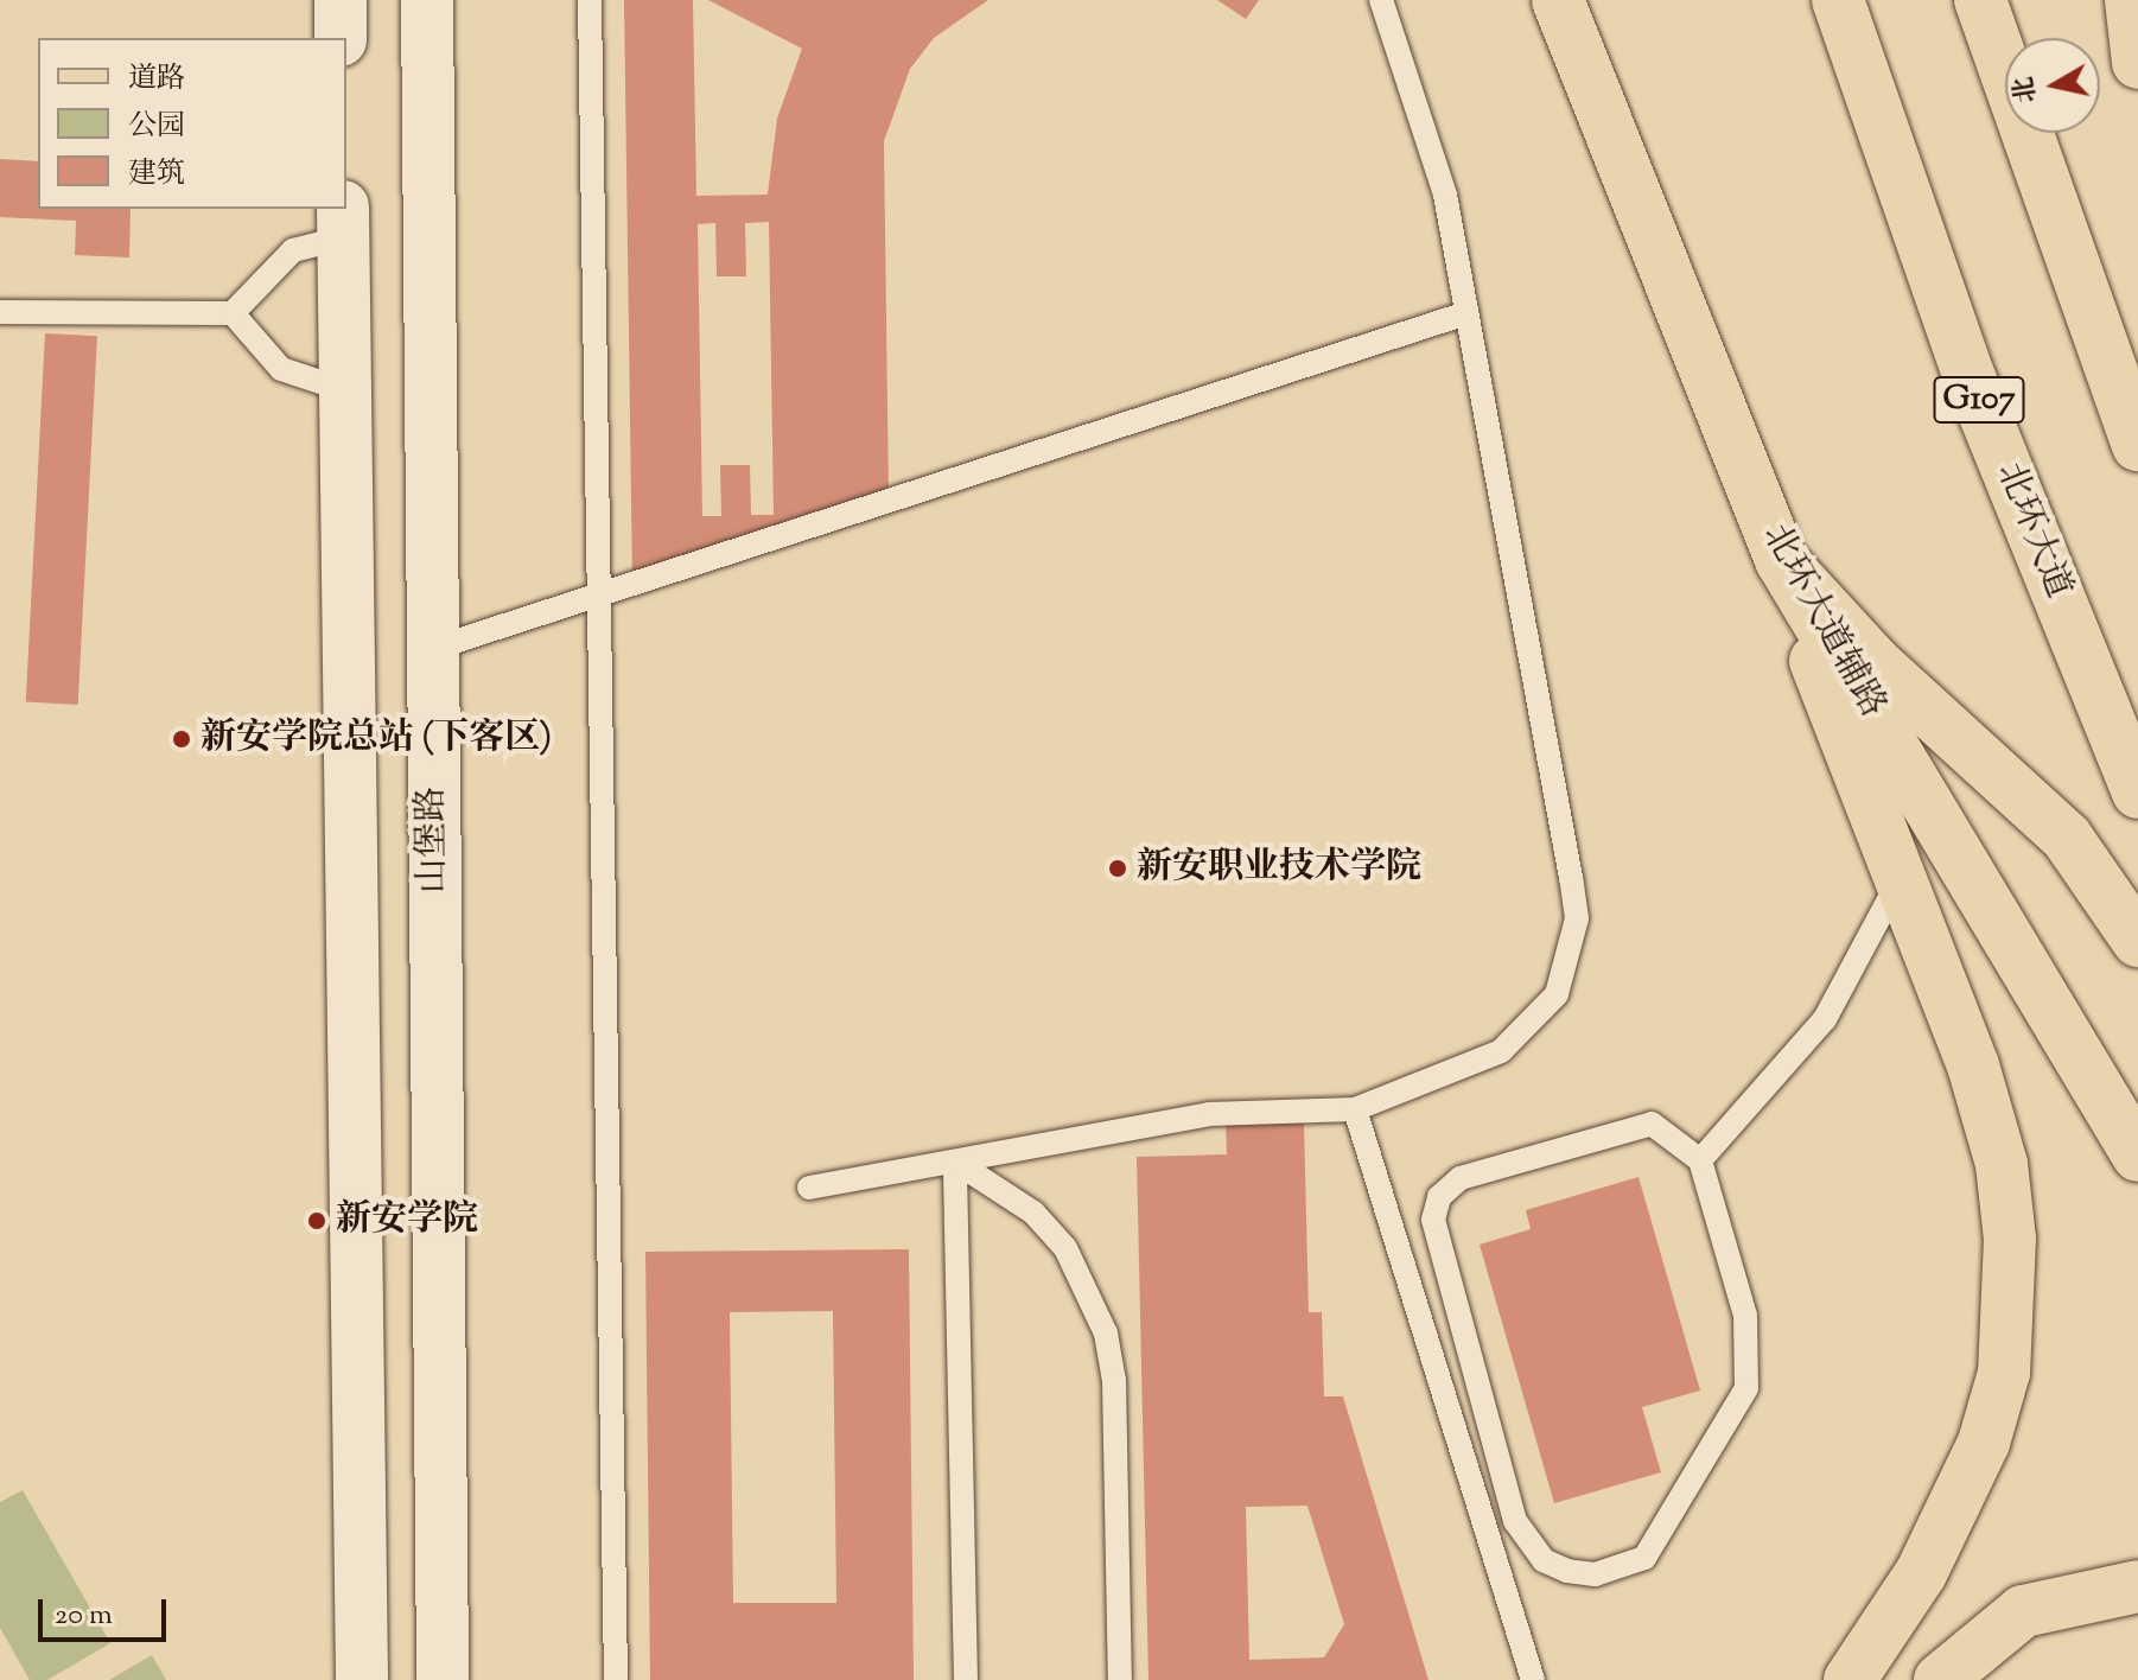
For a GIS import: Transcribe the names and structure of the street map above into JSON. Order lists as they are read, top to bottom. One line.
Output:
{"streets":{"main road":["G107","北环大道","北环大道辅路","山堡路"]},"places":["新安学院总站 (下客区)","新安职业技术学院","新安学院"],"legend":["道路","公园","建筑"],"scale_bar":"20 m","north":"left"}
